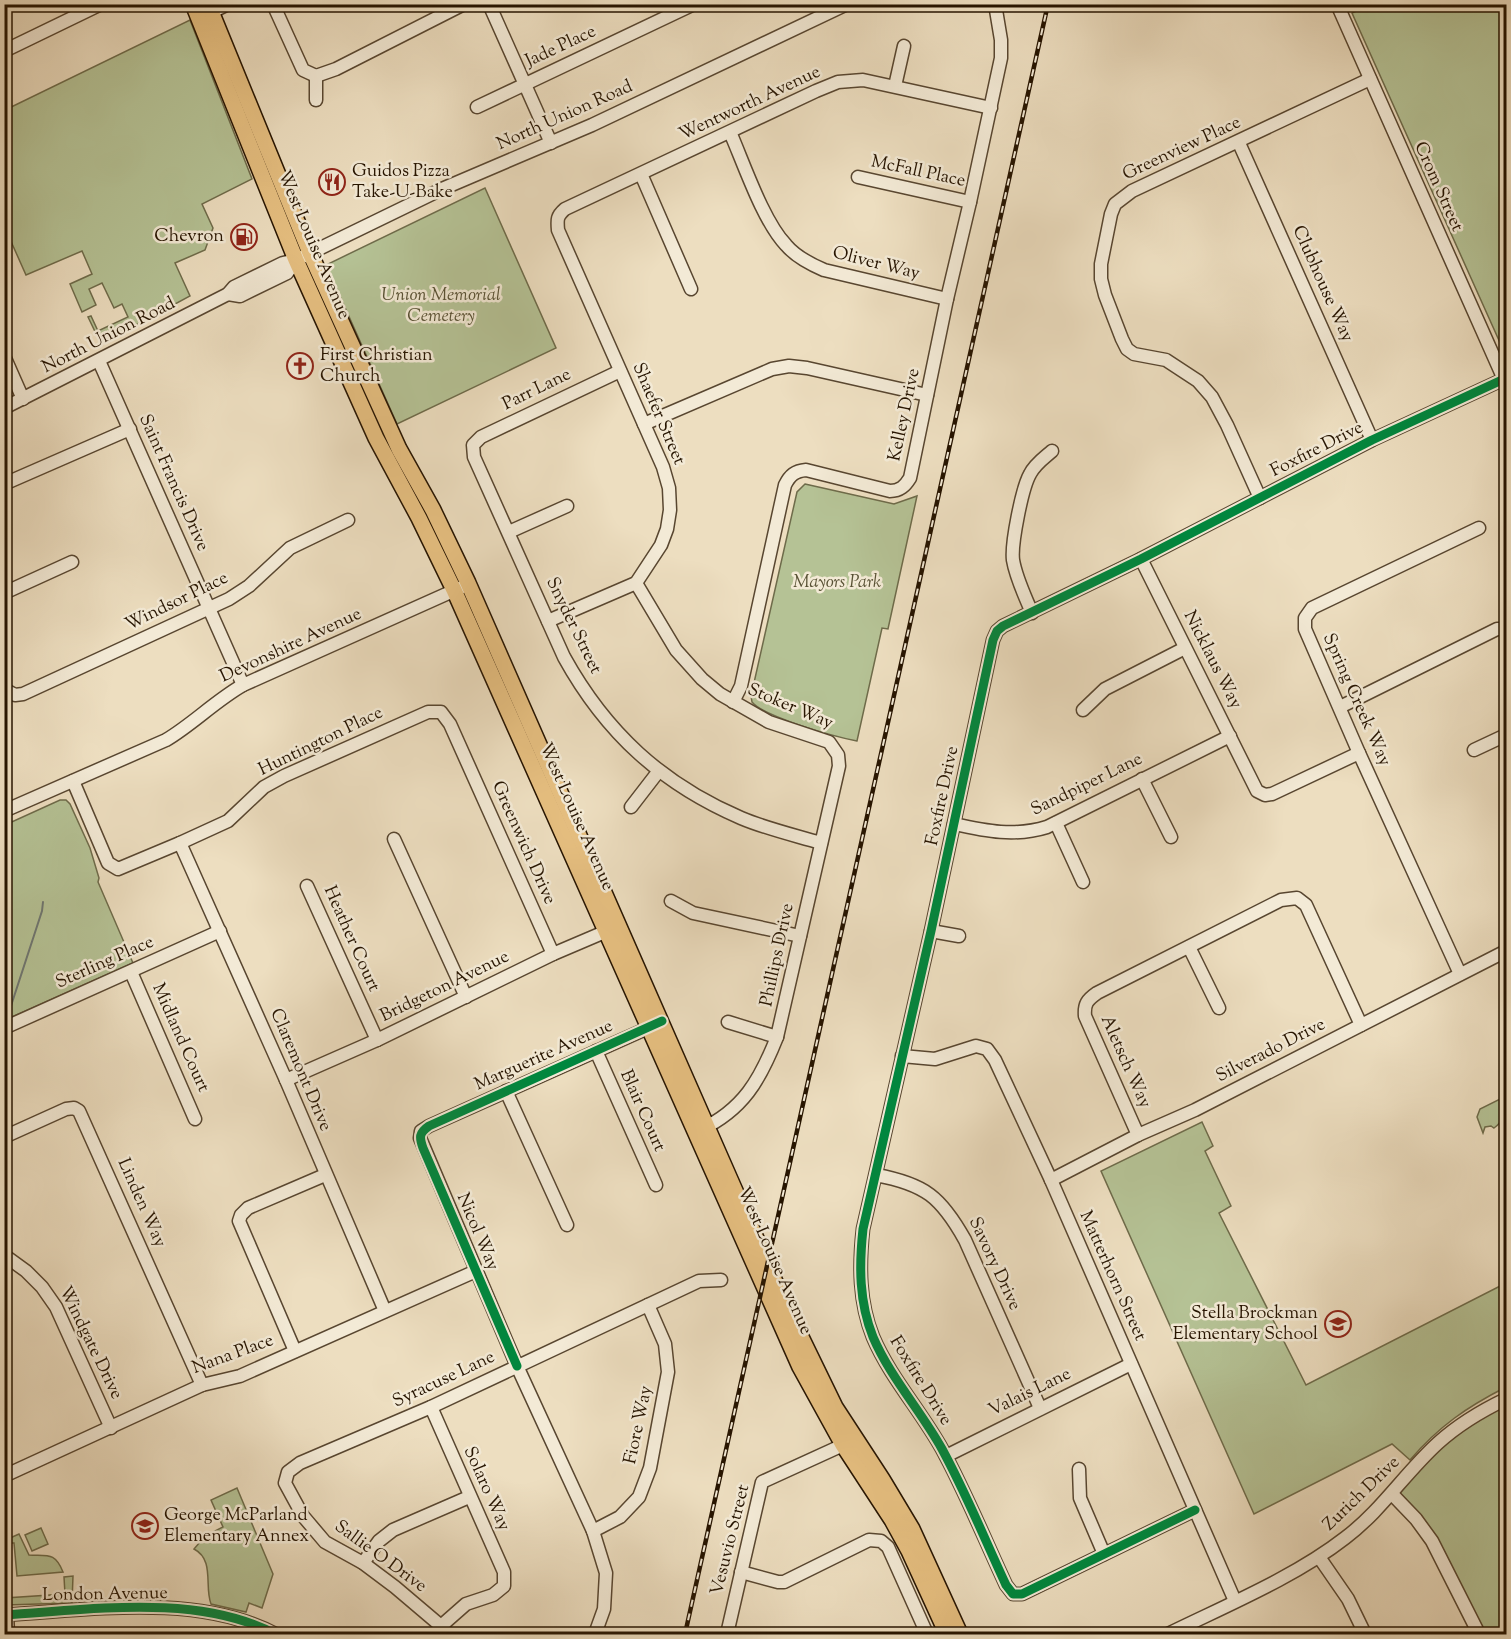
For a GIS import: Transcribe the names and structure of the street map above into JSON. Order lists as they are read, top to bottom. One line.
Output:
{"streets":{"main road":["West Louise Avenue"],"street":["Jade Place","Wentworth Avenue","North Union Road","Greenview Place","McFall Place","Crom Street","Oliver Way","Clubhouse Way","Parr Lane","Shaefer Street","Kelley Drive","Foxfire Drive","Saint Francis Drive","Windsor Place","Snyder Street","Devonshire Avenue","Nicklaus Way","Spring Creek Way","Stoker Way","Huntington Place","Sandpiper Lane","Greenwich Drive","Heather Court","Phillips Drive","Sterling Place","Bridgeton Avenue","Midland Court","Silverado Drive","Marguerite Avenue","Aletsch Way","Claremont Drive","Blair Court","Linden Way","Nicol Way","Savory Drive","Matterhorn Street","Windgate Drive","Nana Place","Syracuse Lane","Valais Lane","Fiore Way","Solaro Way","Zurich Drive","Vesuvio Street","Sallie O Drive","London Avenue"]},"crossings":[["Wentworth Avenue","Oliver Way"],["Wentworth Avenue","Shaefer Street"],["Wentworth Avenue","Kelley Drive"],["North Union Road","West Louise Avenue"],["North Union Road","Saint Francis Drive"],["Greenview Place","Crom Street"],["Greenview Place","Clubhouse Way"],["Greenview Place","Foxfire Drive"],["McFall Place","Kelley Drive"],["Crom Street","Foxfire Drive"],["West Louise Avenue","Devonshire Avenue"],["West Louise Avenue","Phillips Drive"],["West Louise Avenue","Bridgeton Avenue"],["West Louise Avenue","Marguerite Avenue"],["West Louise Avenue","Vesuvio Street"],["Oliver Way","Kelley Drive"],["Clubhouse Way","Foxfire Drive"],["Parr Lane","Shaefer Street"],["Parr Lane","Snyder Street"],["Shaefer Street","Stoker Way"],["Kelley Drive","Stoker Way"],["Foxfire Drive","Nicklaus Way"],["Foxfire Drive","Sandpiper Lane"],["Foxfire Drive","Savory Drive"],["Foxfire Drive","Matterhorn Street"],["Foxfire Drive","Valais Lane"],["Saint Francis Drive","Windsor Place"],["Saint Francis Drive","Devonshire Avenue"],["Snyder Street","Phillips Drive"],["Devonshire Avenue","Huntington Place"],["Nicklaus Way","Spring Creek Way"],["Nicklaus Way","Sandpiper Lane"],["Spring Creek Way","Silverado Drive"],["Stoker Way","Phillips Drive"],["Huntington Place","Greenwich Drive"],["Huntington Place","Claremont Drive"],["Greenwich Drive","Bridgeton Avenue"],["Heather Court","Bridgeton Avenue"],["Sterling Place","Midland Court"],["Sterling Place","Claremont Drive"],["Bridgeton Avenue","Claremont Drive"],["Silverado Drive","Aletsch Way"],["Silverado Drive","Matterhorn Street"],["Marguerite Avenue","Blair Court"],["Marguerite Avenue","Nicol Way"],["Claremont Drive","Nana Place"],["Linden Way","Nana Place"],["Nicol Way","Nana Place"],["Nicol Way","Syracuse Lane"],["Nicol Way","Fiore Way"],["Savory Drive","Valais Lane"],["Matterhorn Street","Valais Lane"],["Matterhorn Street","Zurich Drive"],["Windgate Drive","Nana Place"],["Syracuse Lane","Fiore Way"],["Syracuse Lane","Solaro Way"],["Syracuse Lane","Sallie O Drive"],["Solaro Way","Sallie O Drive"]],"parks":["Union Memorial Cemetery","Mayors Park"],"places":{"restaurant":["Guidos Pizza Take-U-Bake"],"fuel station":["Chevron"],"church":["First Christian Church"],"school or university":["Stella Brockman Elementary School","George McParland Elementary Annex"]}}
